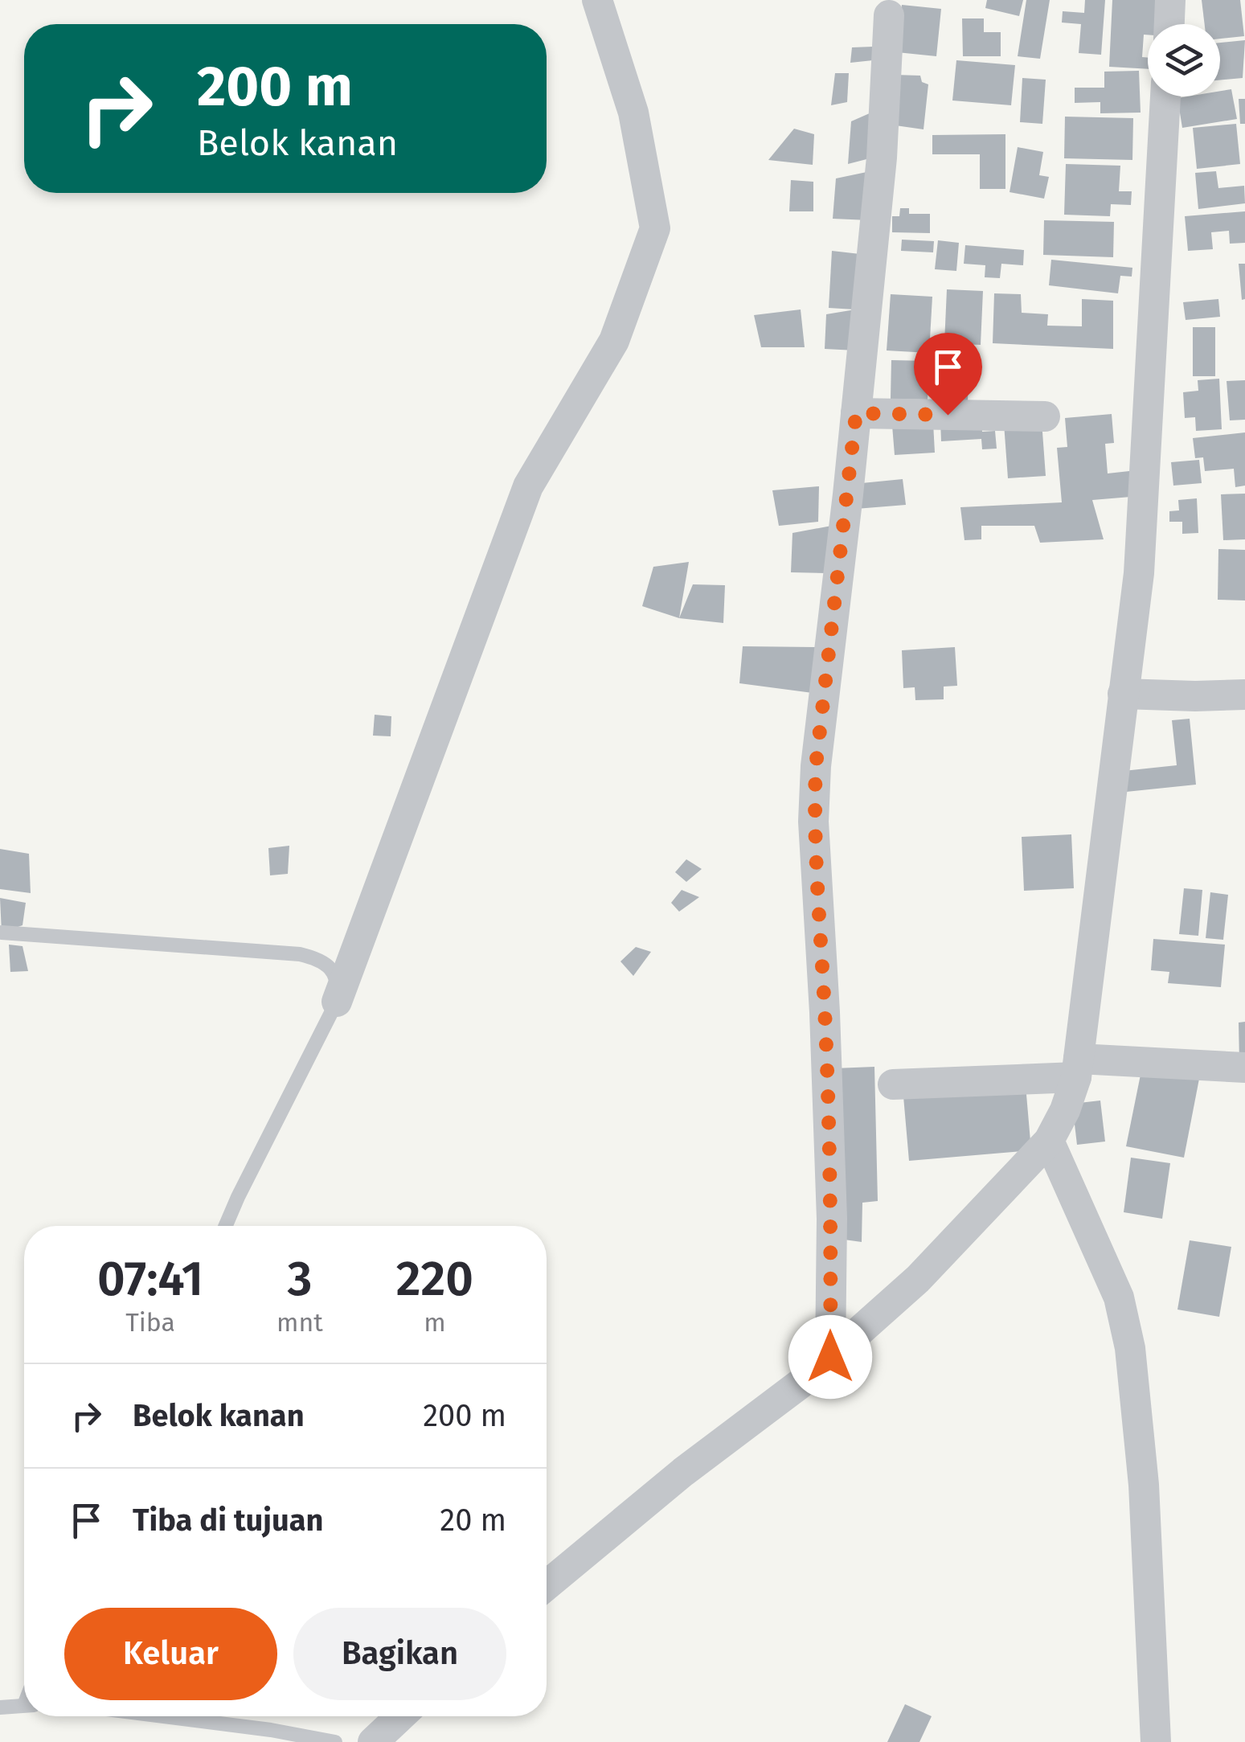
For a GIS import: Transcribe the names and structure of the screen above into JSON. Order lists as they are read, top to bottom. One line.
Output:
{"page":{"turn":["200 m","Belok kanan"],"eta":["07:41","Tiba","3","mnt","220","m"],"list":[{"name":"Belok kanan","value":"200 m"},{"name":"Tiba di tujuan","value":"20 m"}],"buttons":["Keluar","Bagikan"]}}
